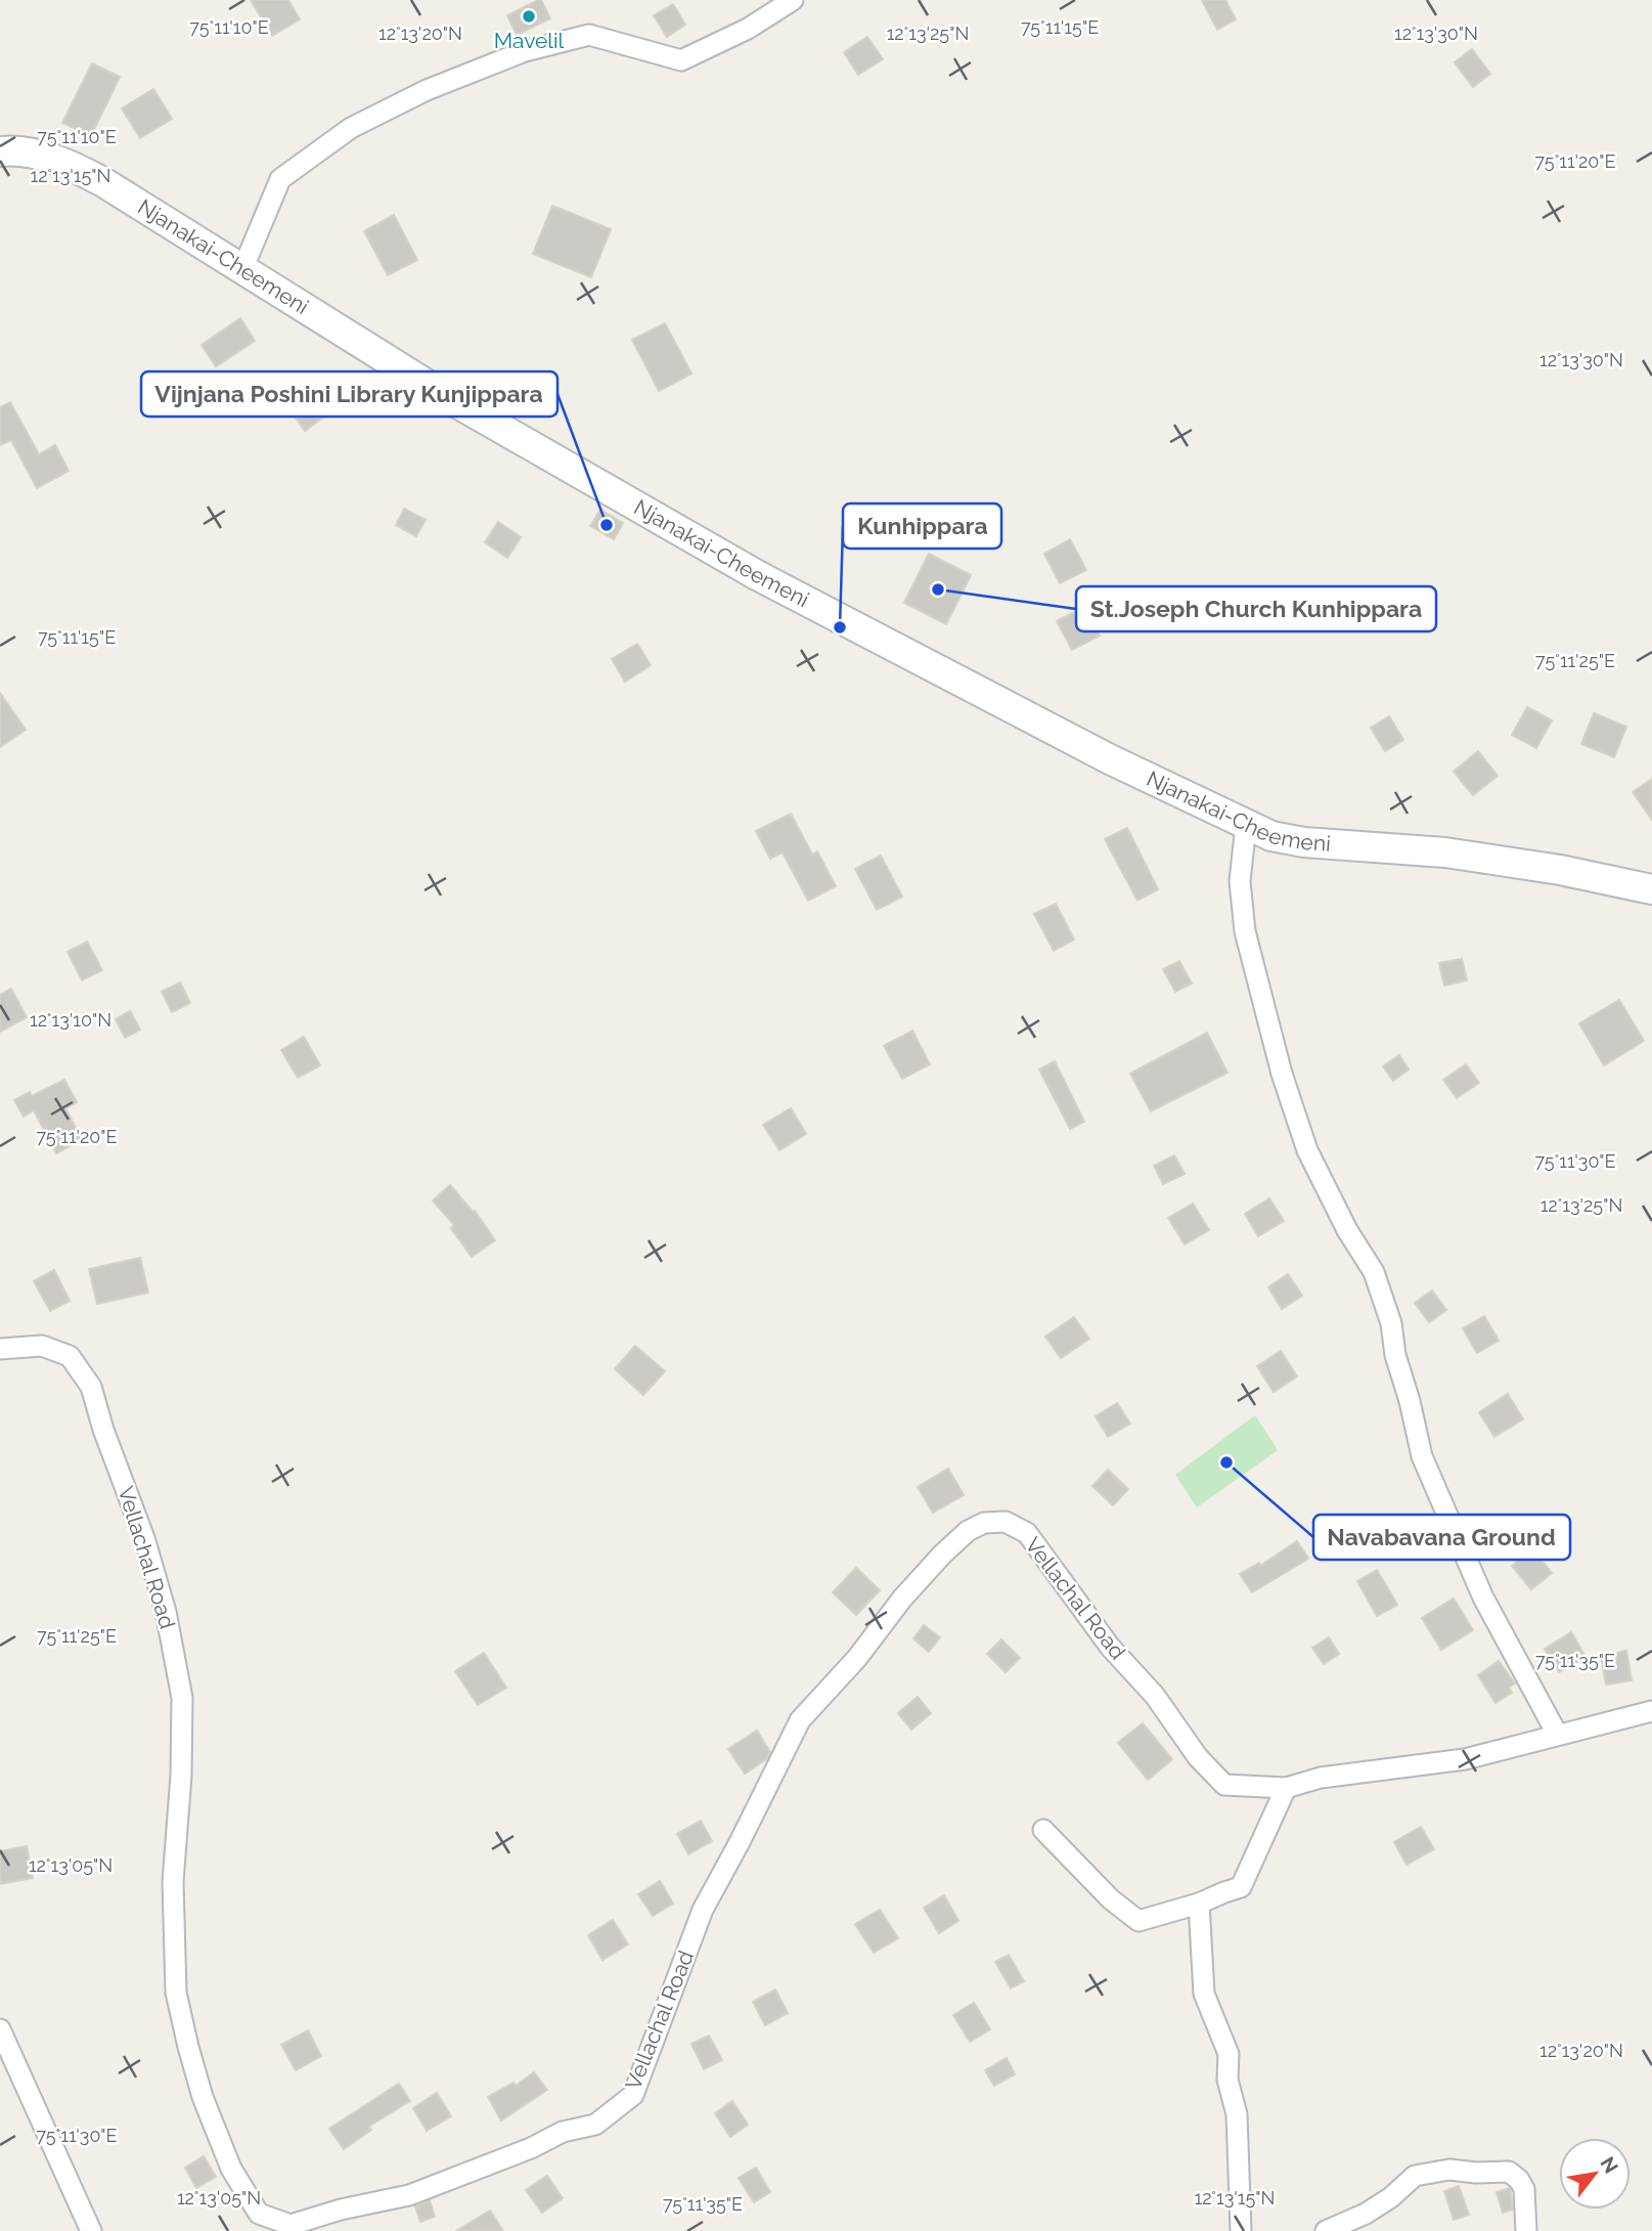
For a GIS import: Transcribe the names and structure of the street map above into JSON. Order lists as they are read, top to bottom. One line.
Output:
{"streets":{"main road":["Njanakai-Cheemeni"],"street":["Vellachal Road"]},"places":["Mavelil","Vijnjana Poshini Library Kunjippara","St.Joseph Church Kunhippara","Kunhippara","Navabavana Ground"],"north":"top right","coordinates":["75°11'10\"E","75°11'15\"E","12°13'20\"N","12°13'25\"N","12°13'30\"N","75°11'20\"E","12°13'15\"N","75°11'25\"E","12°13'10\"N","75°11'30\"E","75°11'35\"E","12°13'05\"N"]}
